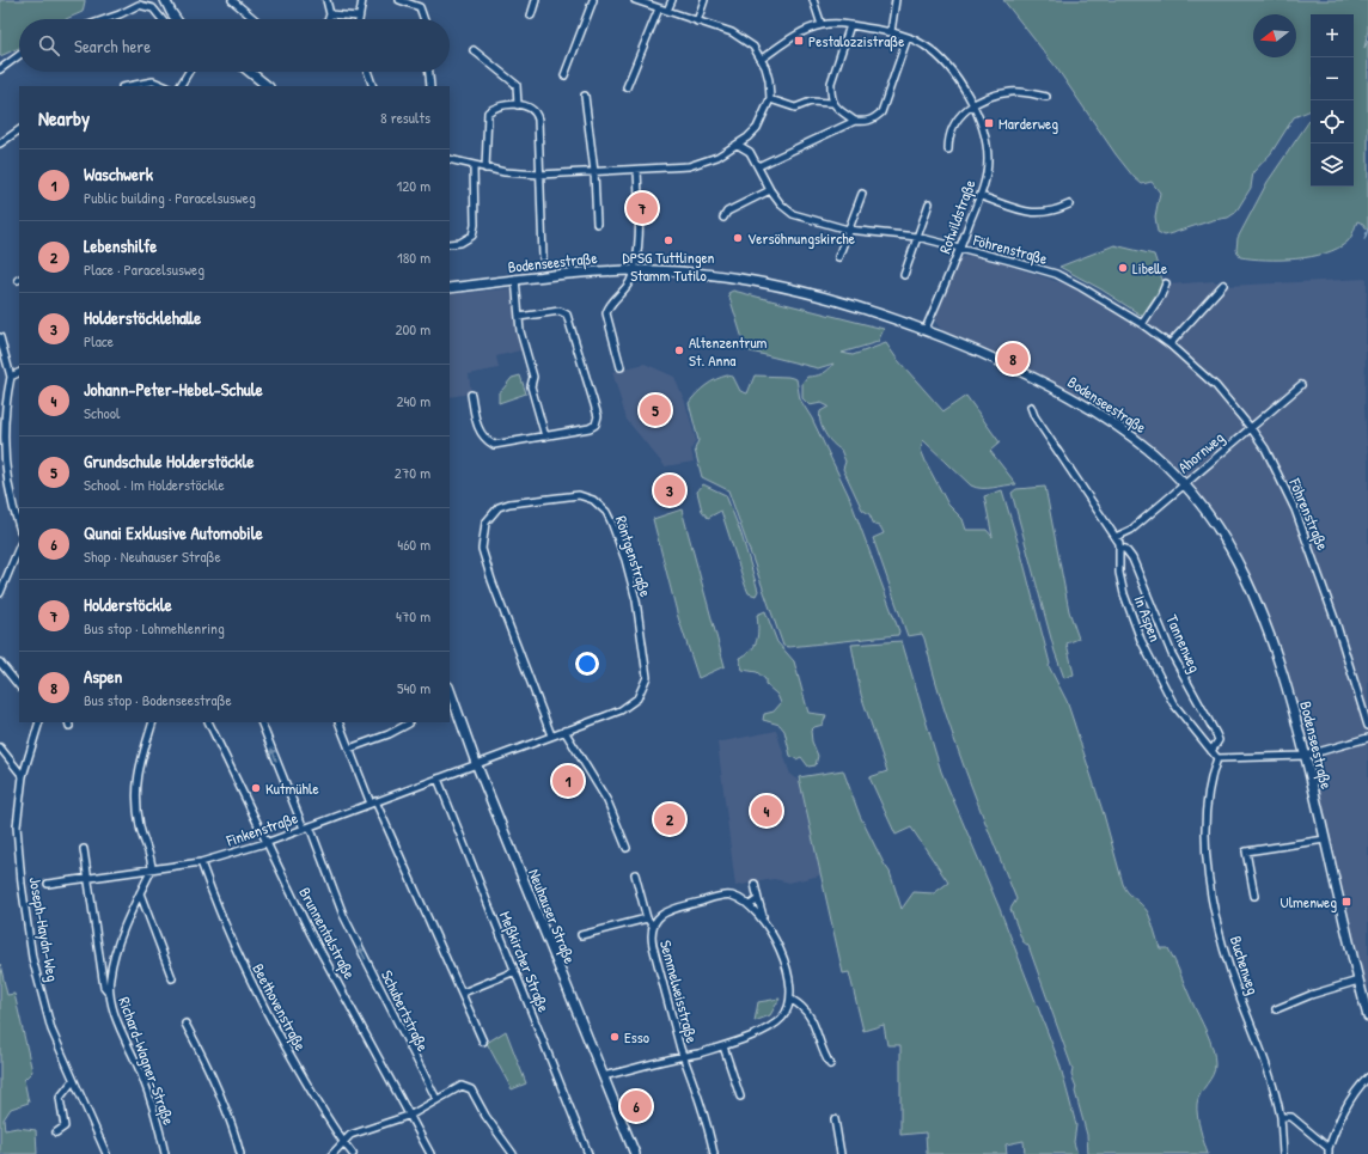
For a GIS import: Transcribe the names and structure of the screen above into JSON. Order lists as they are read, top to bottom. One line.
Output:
{"streets":{"street":["Rotwildstraße","Föhrenstraße","Bodenseestraße","Ahornweg","Röntgenstraße","In Aspen","Tannenweg","Finkenstraße","Neuhauser Straße","Joseph-Haydn-Weg","Brunnentalstraße","Meßkircher Straße","Buchenweg","Semmelweisstraße","Beethovenstraße","Schubertstraße","Richard-Wagner-Straße"]},"crossings":[["Rotwildstraße","Föhrenstraße"],["Rotwildstraße","Bodenseestraße"],["Föhrenstraße","Ahornweg"],["Bodenseestraße","Ahornweg"],["Ahornweg","In Aspen"],["Röntgenstraße","Finkenstraße"],["Röntgenstraße","Neuhauser Straße"],["In Aspen","Tannenweg"],["In Aspen","Buchenweg"],["Finkenstraße","Neuhauser Straße"],["Finkenstraße","Brunnentalstraße"],["Finkenstraße","Meßkircher Straße"],["Finkenstraße","Beethovenstraße"],["Finkenstraße","Schubertstraße"],["Finkenstraße","Richard-Wagner-Straße"],["Neuhauser Straße","Semmelweisstraße"]],"one_way":["Schubertstraße"],"places":{"transit":["Pestalozzistraße","Marderweg","Ulmenweg"],"other":["Versöhnungskirche","DPSG Tuttlingen Stamm Tutilo","Libelle","Altenzentrum St. Anna","Kutmühle","Esso"]},"north":"left","page":{"map_buttons":["+","−"],"search":"Search here","heading":["Nearby","8 results"],"list":[{"mark":"1","name":"Waschwerk","note":"Public building · Paracelsusweg","value":"120 m"},{"mark":"2","name":"Lebenshilfe","note":"Place · Paracelsusweg","value":"180 m"},{"mark":"3","name":"Holderstöcklehalle","note":"Place","value":"200 m"},{"mark":"4","name":"Johann-Peter-Hebel-Schule","note":"School","value":"240 m"},{"mark":"5","name":"Grundschule Holderstöckle","note":"School · Im Holderstöckle","value":"270 m"},{"mark":"6","name":"Qunai Exklusive Automobile","note":"Shop · Neuhauser Straße","value":"460 m"},{"mark":"7","name":"Holderstöckle","note":"Bus stop · Lohmehlenring","value":"470 m"},{"mark":"8","name":"Aspen","note":"Bus stop · Bodenseestraße","value":"540 m"}],"pins":["7","8","5","3","1","4","2","6"]}}
